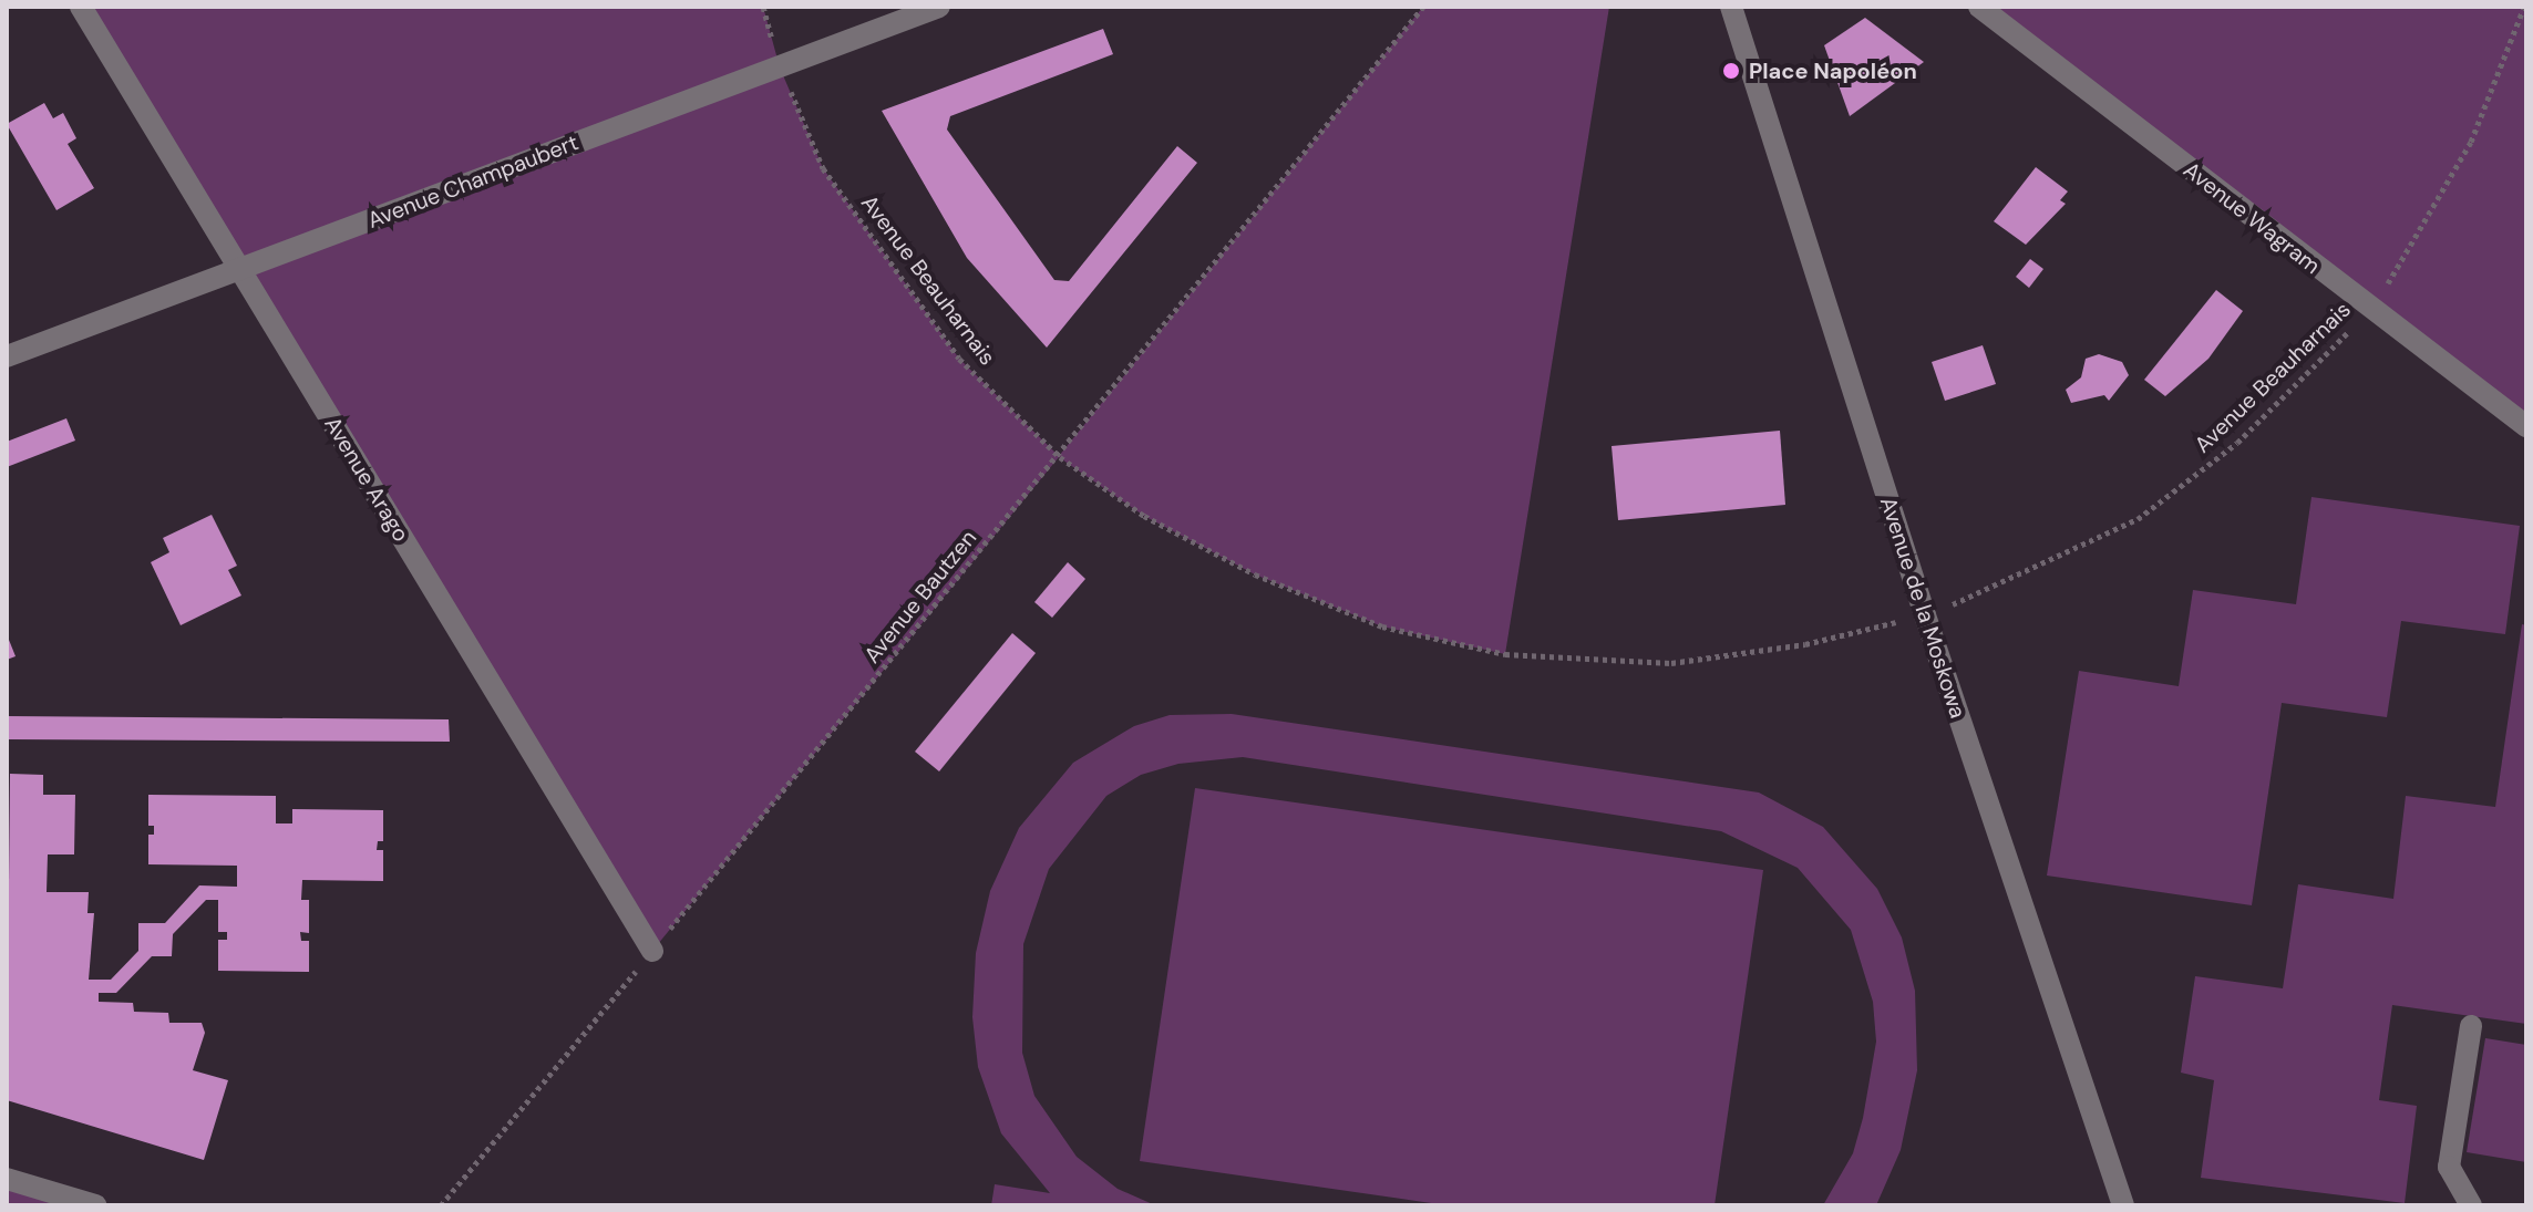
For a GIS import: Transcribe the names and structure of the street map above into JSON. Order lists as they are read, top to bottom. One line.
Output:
{"streets":{"street":["Avenue Champaubert","Avenue Wagram","Avenue Arago","Avenue de la Moskowa"],"path":["Avenue Beauharnais","Avenue Bautzen"]},"crossings":[["Avenue Champaubert","Avenue Beauharnais"],["Avenue Champaubert","Avenue Arago"],["Avenue Wagram","Avenue Beauharnais"],["Avenue Beauharnais","Avenue Bautzen"],["Avenue Beauharnais","Avenue de la Moskowa"],["Avenue Arago","Avenue Bautzen"]],"places":["Place Napoléon"]}
